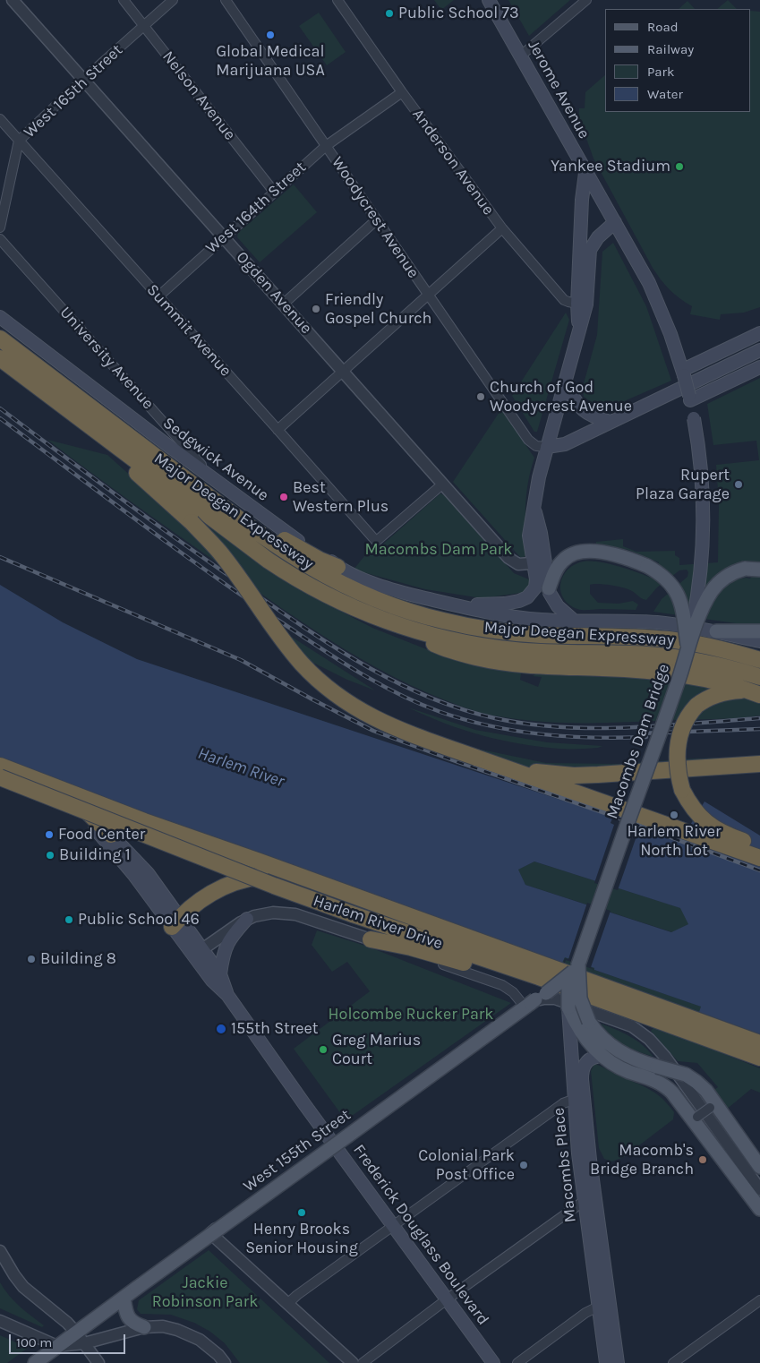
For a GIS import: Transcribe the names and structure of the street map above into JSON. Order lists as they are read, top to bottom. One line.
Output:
{"streets":{"highway":["Major Deegan Expressway","Harlem River Drive"],"main road":["Jerome Avenue","Sedgwick Avenue","Macombs Dam Bridge","West 155th Street","Macombs Place","Frederick Douglass Boulevard"],"street":["West 165th Street","Nelson Avenue","Anderson Avenue","West 164th Street","Woodycrest Avenue","Ogden Avenue","Summit Avenue","University Avenue"]},"crossings":[["Jerome Avenue","Macombs Dam Bridge"],["West 165th Street","Nelson Avenue"],["West 165th Street","Ogden Avenue"],["West 165th Street","Summit Avenue"],["Nelson Avenue","West 164th Street"],["Anderson Avenue","West 164th Street"],["West 164th Street","Woodycrest Avenue"],["West 164th Street","Ogden Avenue"],["West 164th Street","Summit Avenue"],["Ogden Avenue","Summit Avenue"],["University Avenue","Sedgwick Avenue"],["Sedgwick Avenue","Major Deegan Expressway"],["Macombs Dam Bridge","Macombs Place"],["Harlem River Drive","Frederick Douglass Boulevard"],["West 155th Street","Macombs Place"]],"water":["Harlem River"],"parks":["Macombs Dam Park","Holcombe Rucker Park","Jackie Robinson Park"],"places":["Public School 73","Global Medical Marijuana USA","Yankee Stadium","Friendly Gospel Church","Church of God Woodycrest Avenue","Rupert Plaza Garage","Best Western Plus","Harlem River North Lot","Food Center","Building 1","Public School 46","Building 8","155th Street","Greg Marius Court","Macomb's Bridge Branch","Colonial Park Post Office","Henry Brooks Senior Housing"],"legend":["Road","Railway","Park","Water"],"scale_bar":"100 m"}
